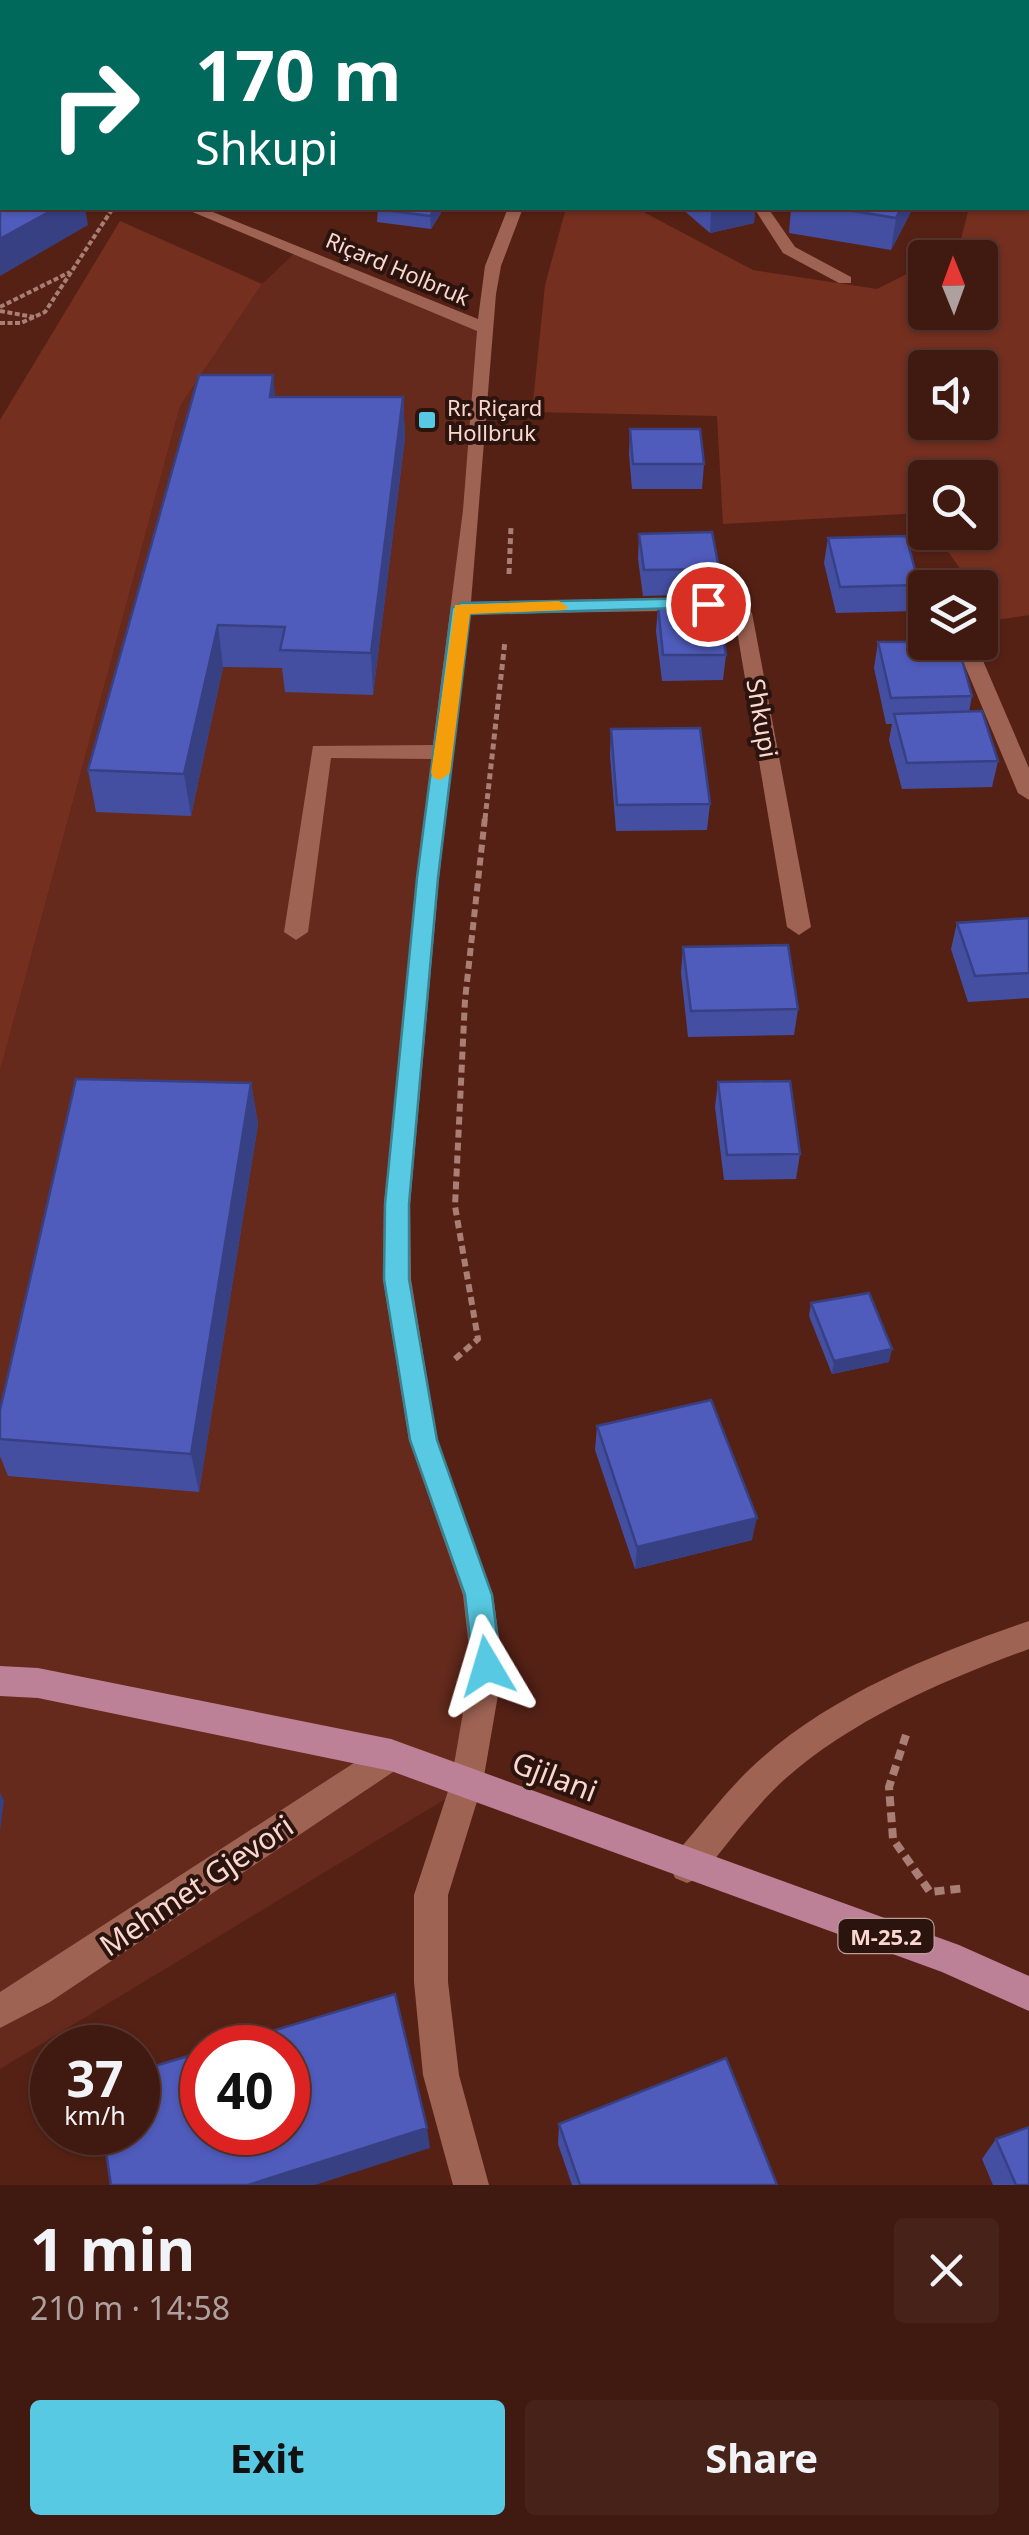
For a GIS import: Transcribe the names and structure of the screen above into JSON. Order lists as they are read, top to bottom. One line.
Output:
{"streets":{"main road":["Gjilani","M-25.2"],"street":["Riçard Holbruk","Shkupi","Mehmet Gjevori"]},"crossings":[["Gjilani","Mehmet Gjevori"]],"places":{"transit":["Rr. Riçard Hollbruk"]},"north":"top","page":{"turn":["170 m","Shkupi"],"speed":"37 km/h","limit":"40","heading":["1 min","210 m · 14:58"],"buttons":["Exit","Share"]}}
